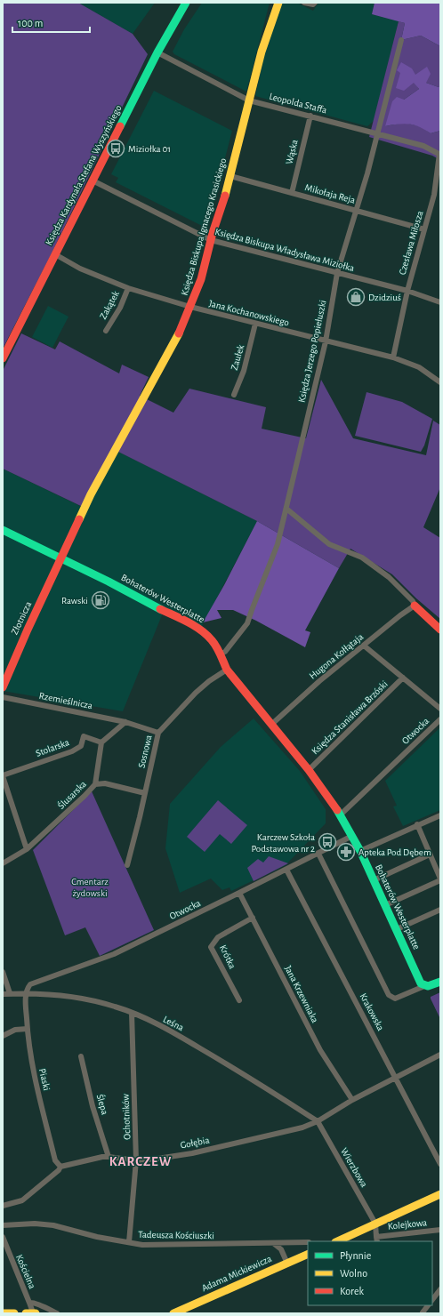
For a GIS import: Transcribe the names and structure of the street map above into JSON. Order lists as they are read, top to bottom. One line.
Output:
{"streets":{"street":["Leopolda Staffa","Wąska","Księdza Kardynała Stefana Wyszyńskiego","Mikołaja Reja","Księdza Biskupa Ignacego Krasickiego","Czesława Miłosza","Księdza Biskupa Władysława Miziołka","Zakątek","Jana Kochanowskiego","Księdza Jerzego Popiełuszki","Zaułek","Bohaterów Westerplatte","Złotnicza","Hugona Kołłątaja","Rzemieślnicza","Księdza Stanisława Brzóski","Otwocka","Stolarska","Sosnowa","Ślusarska","Krótka","Jana Krzewniaka","Krakowska","Leśna","Piaski","Ślepa","Ochotników","Gołębia","Wierzbowa","Kolejkowa","Tadeusza Kościuszki","Kościelna","Adama Mickiewicza"]},"crossings":[["Leopolda Staffa","Wąska"],["Leopolda Staffa","Księdza Kardynała Stefana Wyszyńskiego"],["Leopolda Staffa","Księdza Biskupa Ignacego Krasickiego"],["Leopolda Staffa","Czesława Miłosza"],["Leopolda Staffa","Księdza Jerzego Popiełuszki"],["Wąska","Mikołaja Reja"],["Księdza Kardynała Stefana Wyszyńskiego","Księdza Biskupa Władysława Miziołka"],["Księdza Kardynała Stefana Wyszyńskiego","Jana Kochanowskiego"],["Mikołaja Reja","Księdza Biskupa Ignacego Krasickiego"],["Mikołaja Reja","Czesława Miłosza"],["Mikołaja Reja","Księdza Jerzego Popiełuszki"],["Księdza Biskupa Ignacego Krasickiego","Księdza Biskupa Władysława Miziołka"],["Księdza Biskupa Ignacego Krasickiego","Jana Kochanowskiego"],["Księdza Biskupa Ignacego Krasickiego","Bohaterów Westerplatte"],["Księdza Biskupa Ignacego Krasickiego","Złotnicza"],["Czesława Miłosza","Księdza Biskupa Władysława Miziołka"],["Czesława Miłosza","Jana Kochanowskiego"],["Księdza Biskupa Władysława Miziołka","Księdza Jerzego Popiełuszki"],["Zakątek","Jana Kochanowskiego"],["Jana Kochanowskiego","Księdza Jerzego Popiełuszki"],["Jana Kochanowskiego","Zaułek"],["Księdza Jerzego Popiełuszki","Bohaterów Westerplatte"],["Bohaterów Westerplatte","Złotnicza"],["Bohaterów Westerplatte","Hugona Kołłątaja"],["Bohaterów Westerplatte","Księdza Stanisława Brzóski"],["Bohaterów Westerplatte","Otwocka"],["Bohaterów Westerplatte","Sosnowa"],["Rzemieślnicza","Sosnowa"],["Otwocka","Jana Krzewniaka"],["Otwocka","Krakowska"],["Otwocka","Leśna"],["Otwocka","Piaski"],["Stolarska","Ślusarska"],["Krótka","Jana Krzewniaka"],["Jana Krzewniaka","Gołębia"],["Leśna","Piaski"],["Leśna","Ochotników"],["Leśna","Gołębia"],["Leśna","Wierzbowa"],["Piaski","Gołębia"],["Ślepa","Gołębia"],["Ochotników","Gołębia"],["Ochotników","Tadeusza Kościuszki"],["Gołębia","Wierzbowa"]],"districts":["KARCZEW"],"parks":["Cmentarz żydowski"],"places":{"bus stop":["Miziołka 01","Karczew Szkoła Podstawowa nr 2"],"shop":["Dzidziuś"],"fuel station":["Rawski"],"pharmacy":["Apteka Pod Dębem"]},"legend":["Płynnie","Wolno","Korek"],"scale_bar":"100 m"}
